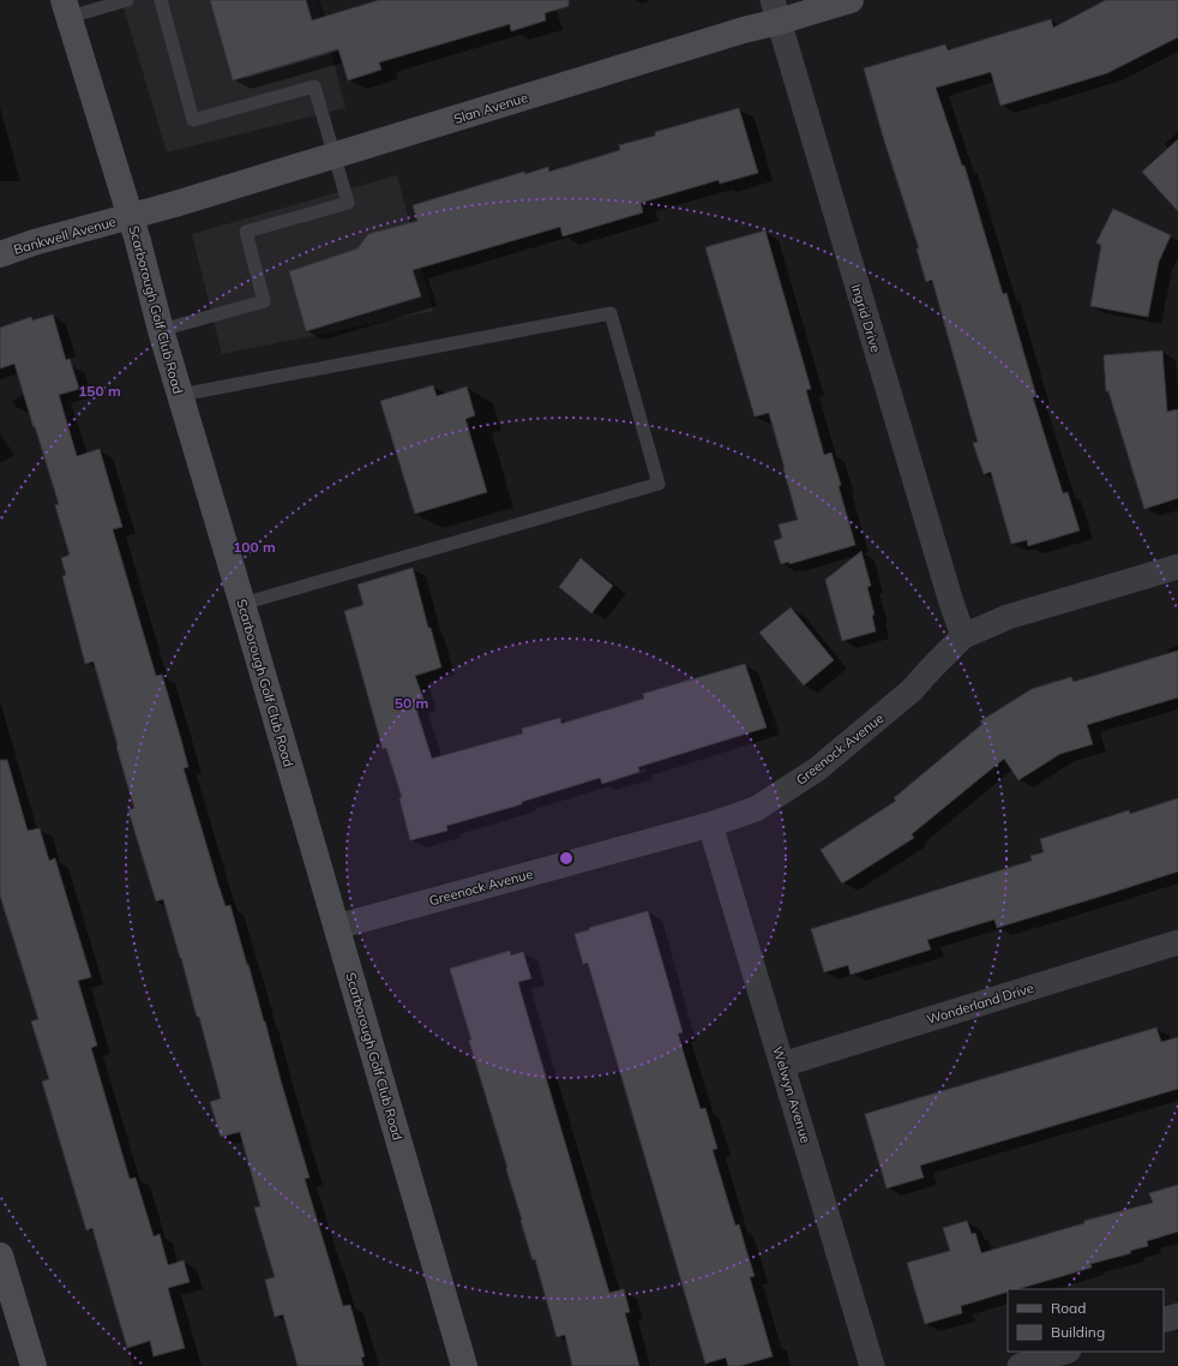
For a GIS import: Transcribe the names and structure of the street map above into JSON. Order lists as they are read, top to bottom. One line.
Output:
{"streets":{"street":["Slan Avenue","Bankwell Avenue","Scarborough Golf Club Road","Ingrid Drive","Greenock Avenue","Wonderland Drive","Welwyn Avenue"]},"crossings":[["Slan Avenue","Bankwell Avenue"],["Slan Avenue","Scarborough Golf Club Road"],["Slan Avenue","Ingrid Drive"],["Bankwell Avenue","Scarborough Golf Club Road"],["Scarborough Golf Club Road","Greenock Avenue"],["Ingrid Drive","Greenock Avenue"],["Greenock Avenue","Welwyn Avenue"],["Wonderland Drive","Welwyn Avenue"]],"legend":["Road","Building"],"rings":["150 m","100 m","50 m"]}
